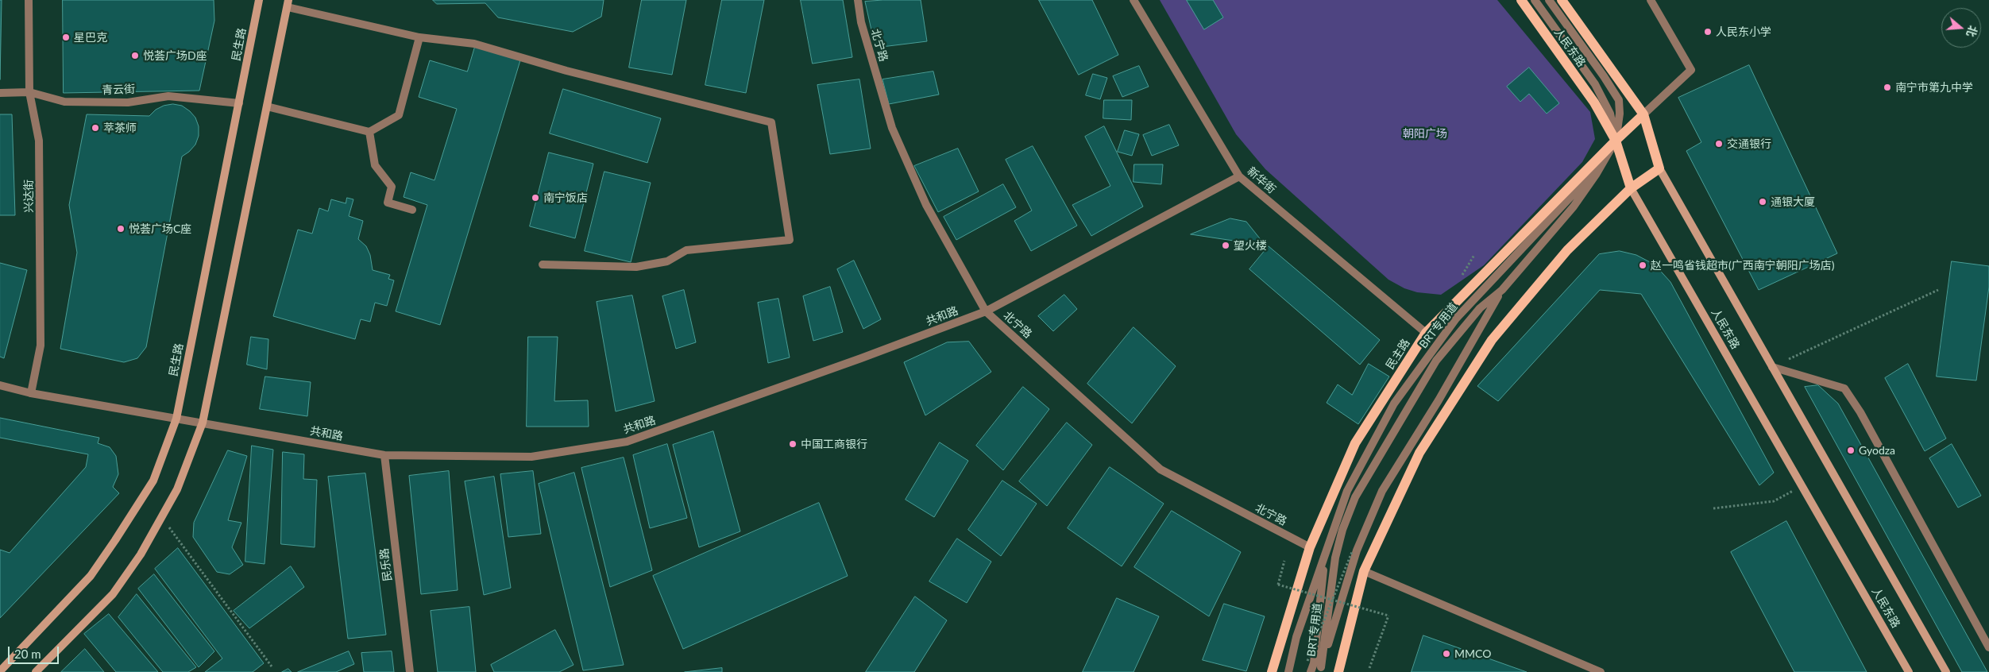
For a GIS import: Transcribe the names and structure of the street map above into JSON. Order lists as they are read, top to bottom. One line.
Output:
{"streets":{"main road":["民生路","人民东路","民主路"],"street":["北宁路","青云街","新华街","兴达街","共和路","BRT专用道","民乐路"]},"crossings":[["民生路","青云街"],["民生路","共和路"],["北宁路","共和路"],["北宁路","民主路"],["人民东路","BRT专用道"],["人民东路","民主路"],["青云街","兴达街"],["新华街","共和路"],["新华街","民主路"],["兴达街","共和路"],["共和路","民乐路"],["BRT专用道","民主路"]],"parks":["朝阳广场"],"places":["人民东小学","星巴克","悦荟广场D座","南宁市第九中学","萃茶师","交通银行","南宁饭店","通银大厦","悦荟广场C座","望火楼","赵一鸣省钱超市(广西南宁朝阳广场店)","中国工商银行","Gyodza","MMCO"],"scale_bar":"20 m","north":"right"}
